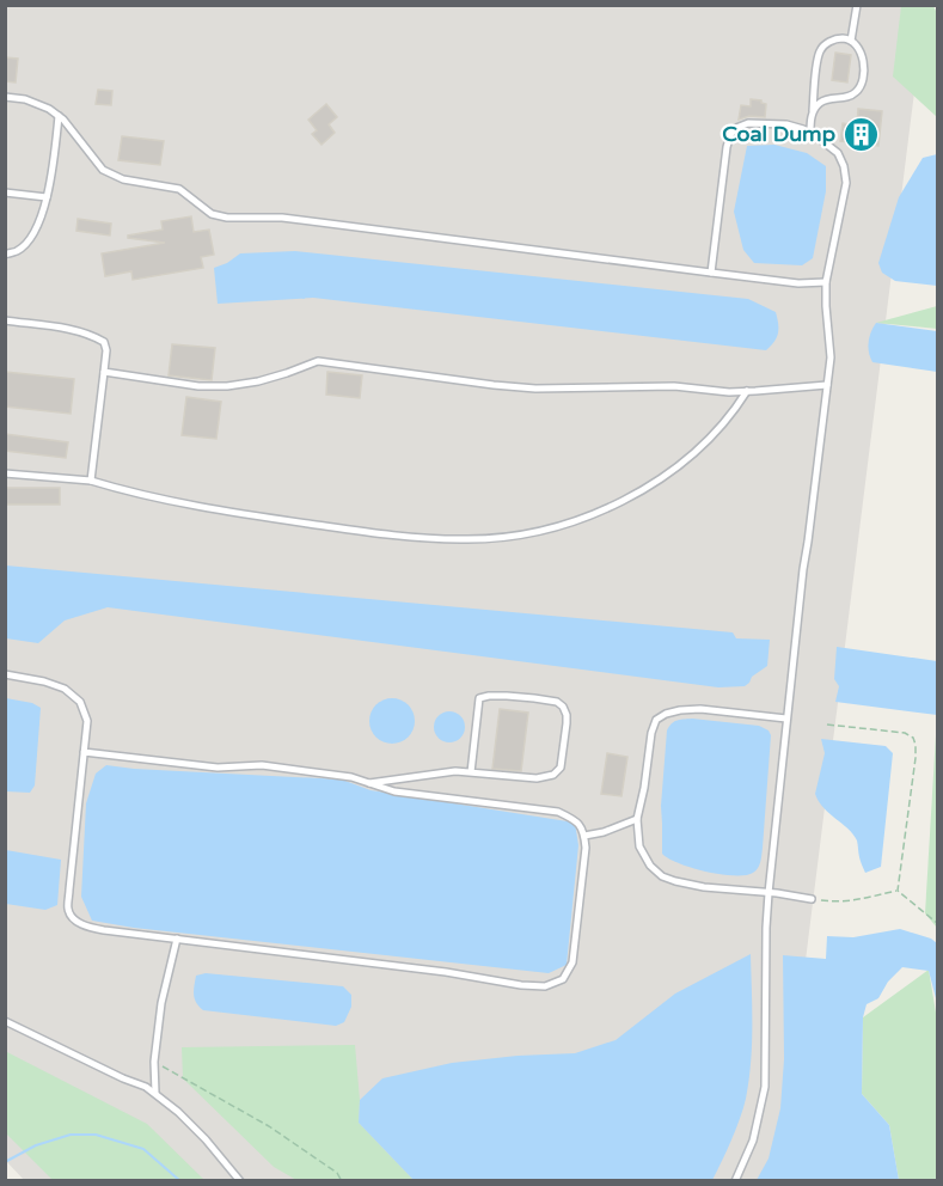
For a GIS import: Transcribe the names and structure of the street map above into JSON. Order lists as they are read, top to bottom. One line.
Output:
{"places":{"building":["Coal Dump"]}}
